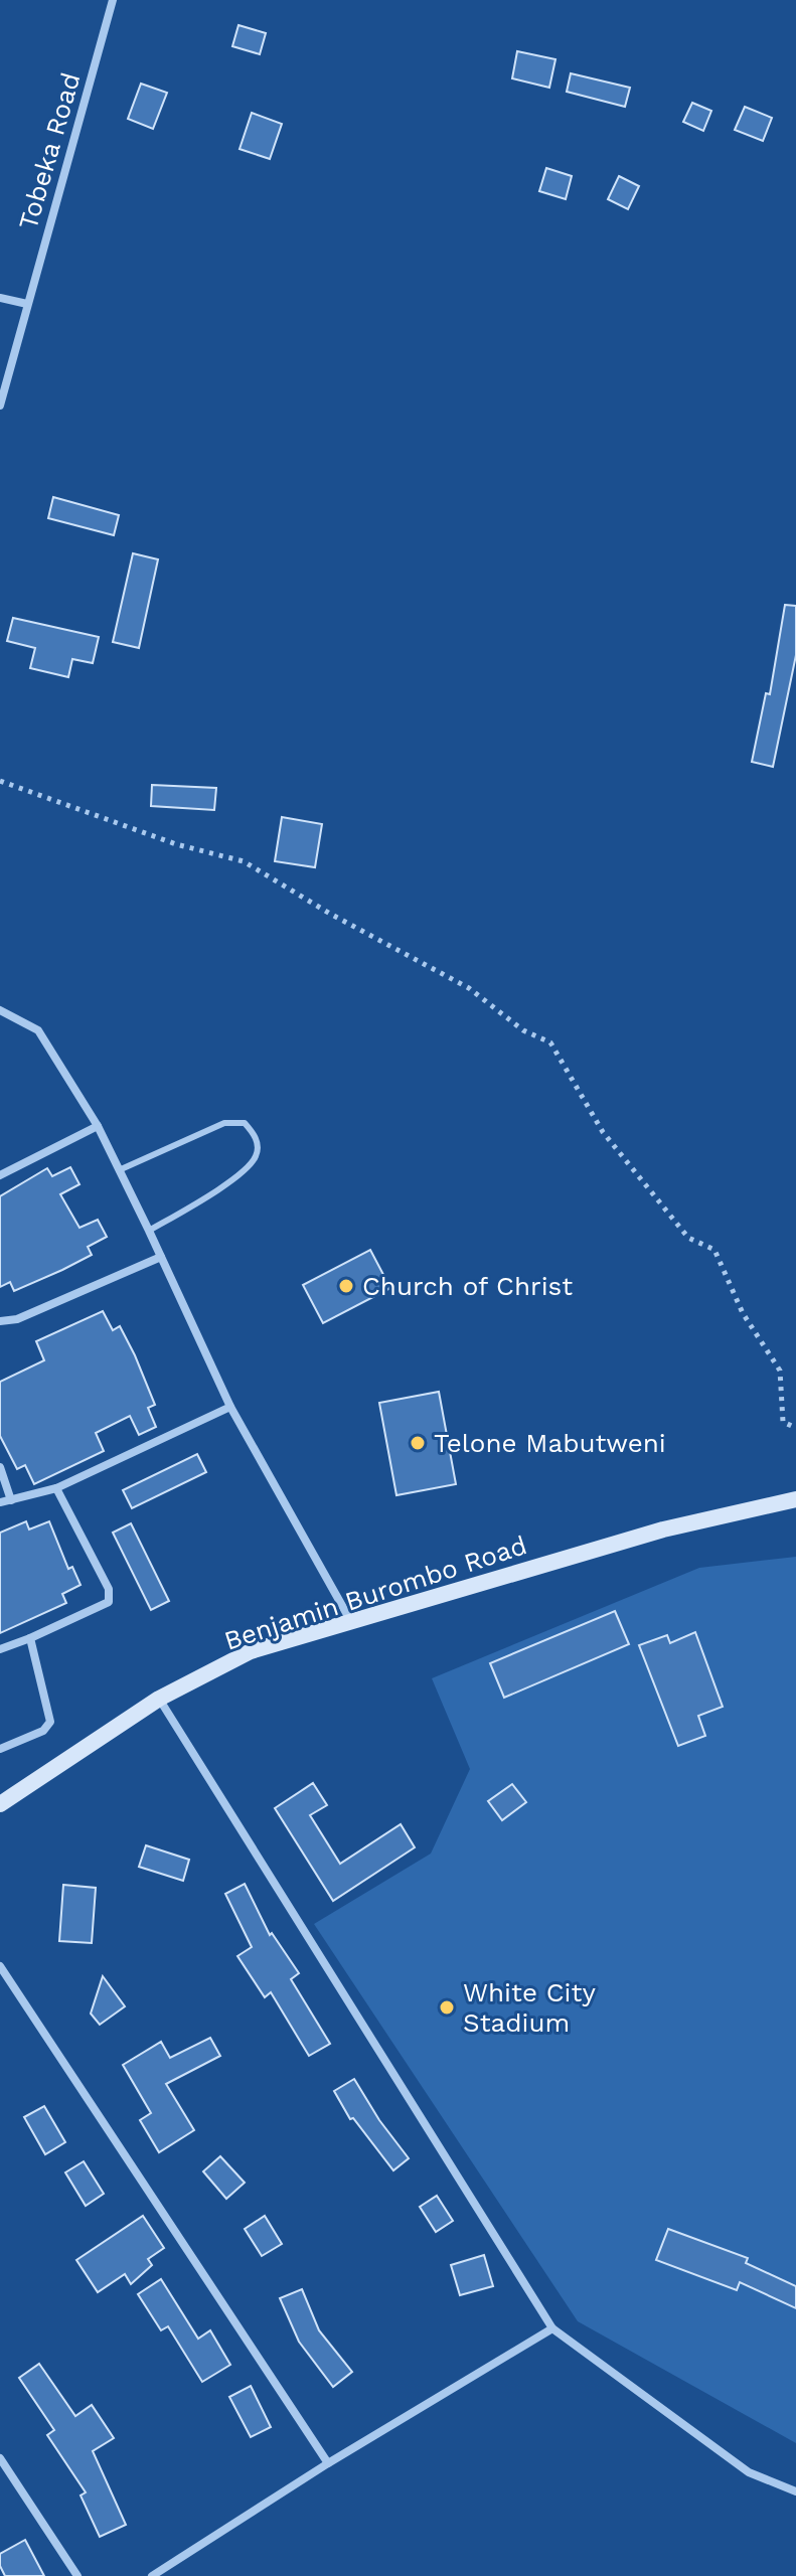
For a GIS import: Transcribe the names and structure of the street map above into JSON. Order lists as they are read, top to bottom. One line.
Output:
{"streets":{"street":["Tobeka Road","Benjamin Burombo Road"]},"places":["Church of Christ","Telone Mabutweni","White City Stadium"]}
